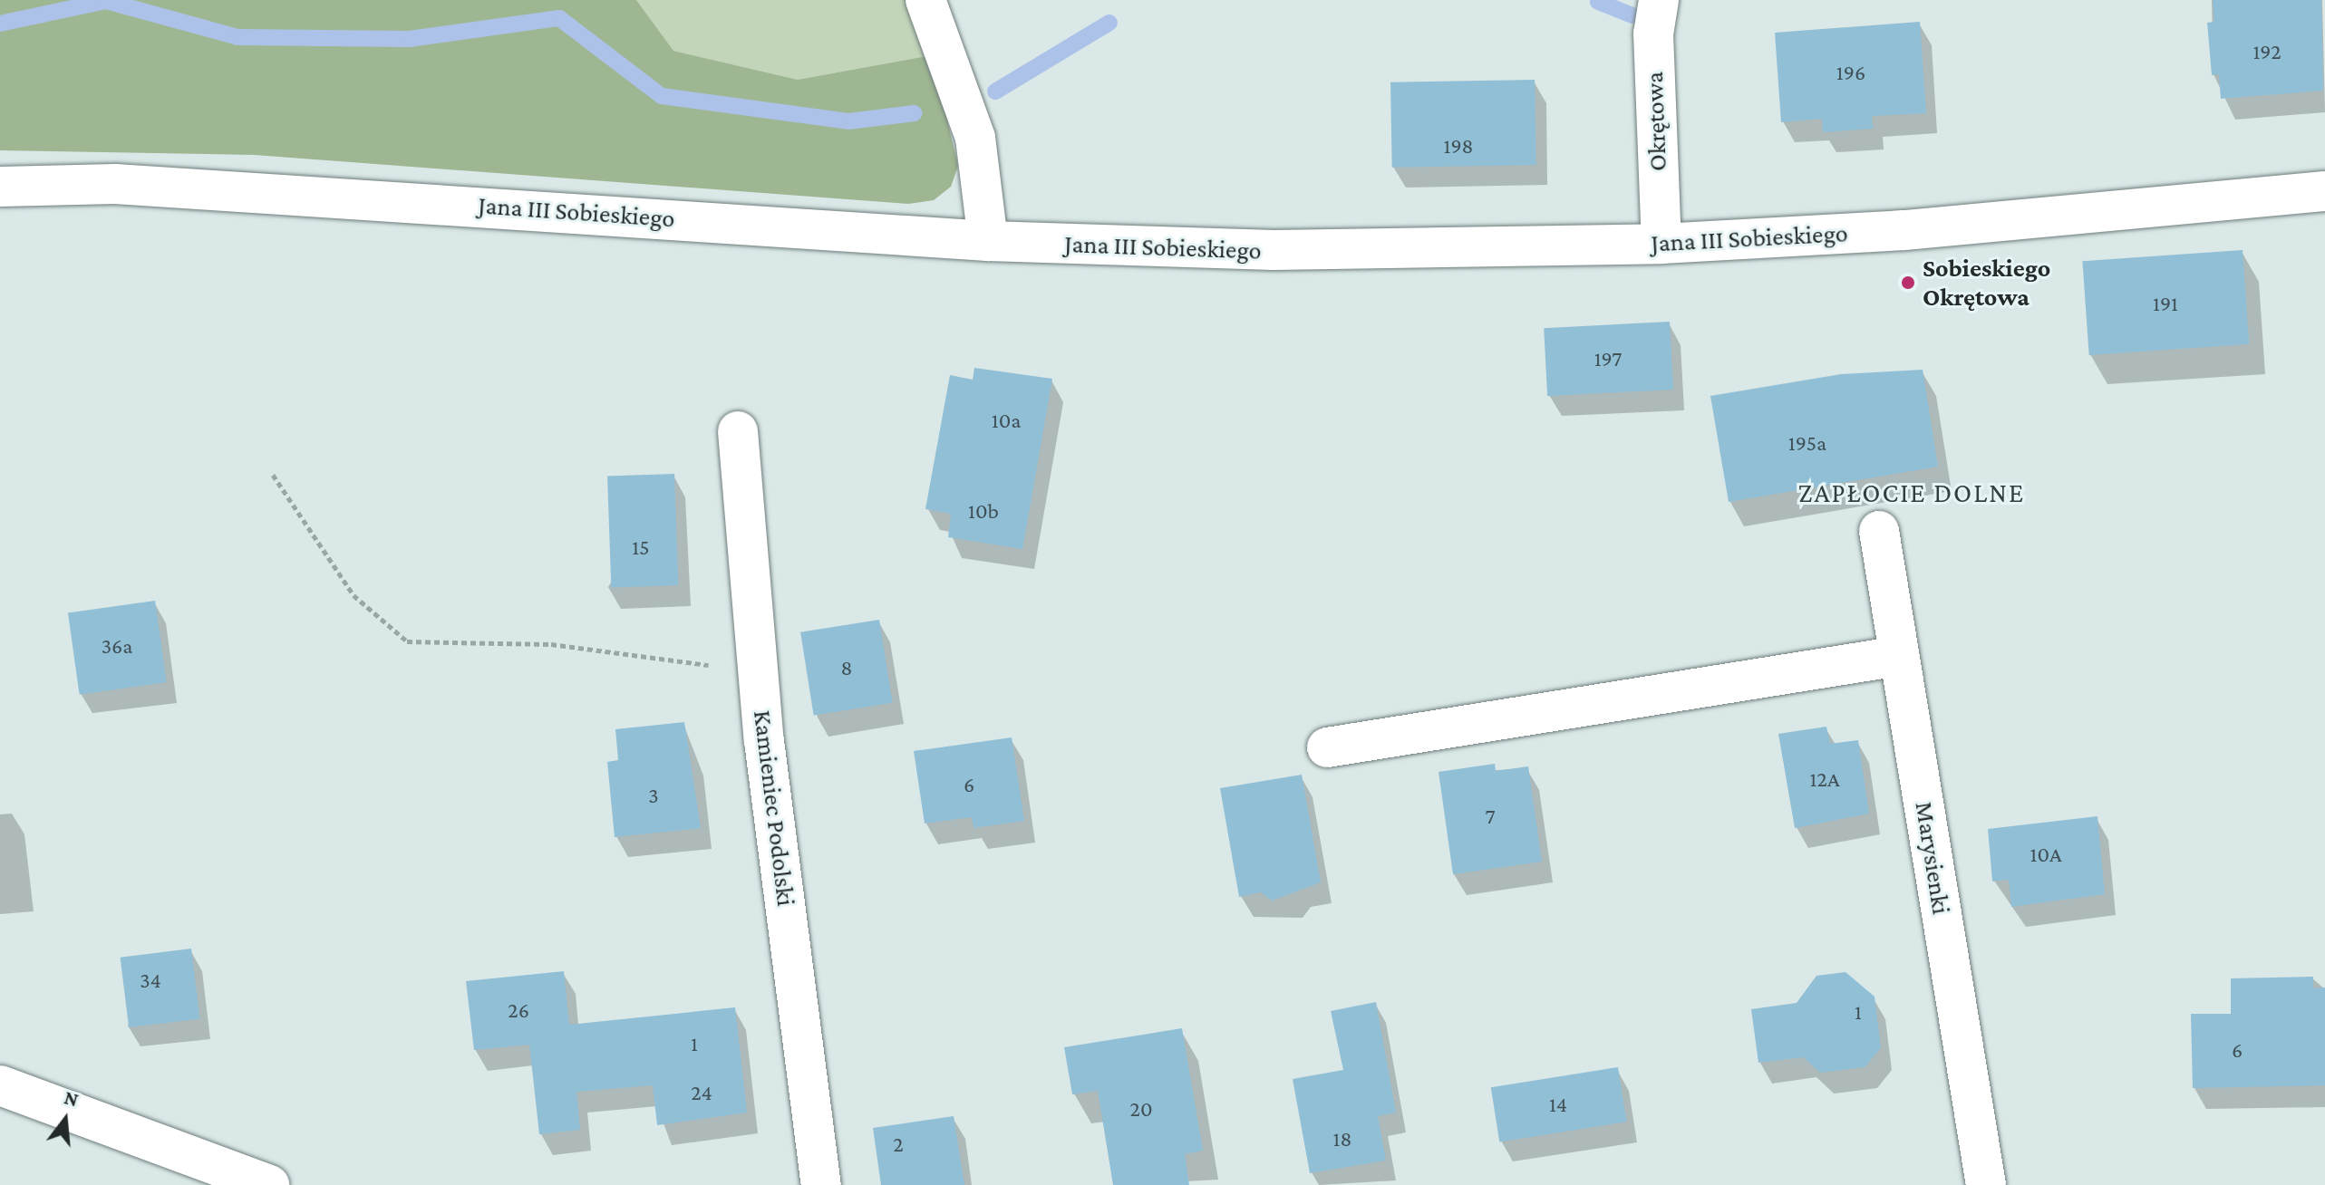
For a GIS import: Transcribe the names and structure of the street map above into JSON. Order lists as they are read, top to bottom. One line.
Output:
{"streets":{"street":["Okrętowa","Jana III Sobieskiego","Kamieniec Podolski","Marysienki"]},"crossings":[["Okrętowa","Jana III Sobieskiego"]],"districts":["ZAPŁOCIE DOLNE"],"places":["Sobieskiego Okrętowa"],"house_numbers":["192","196","198","191","197","10a","195a","10b","15","36a","8","12A","6","3","7","10A","34","26","1","1","6","24","14","20","18","2"],"north":"top"}
